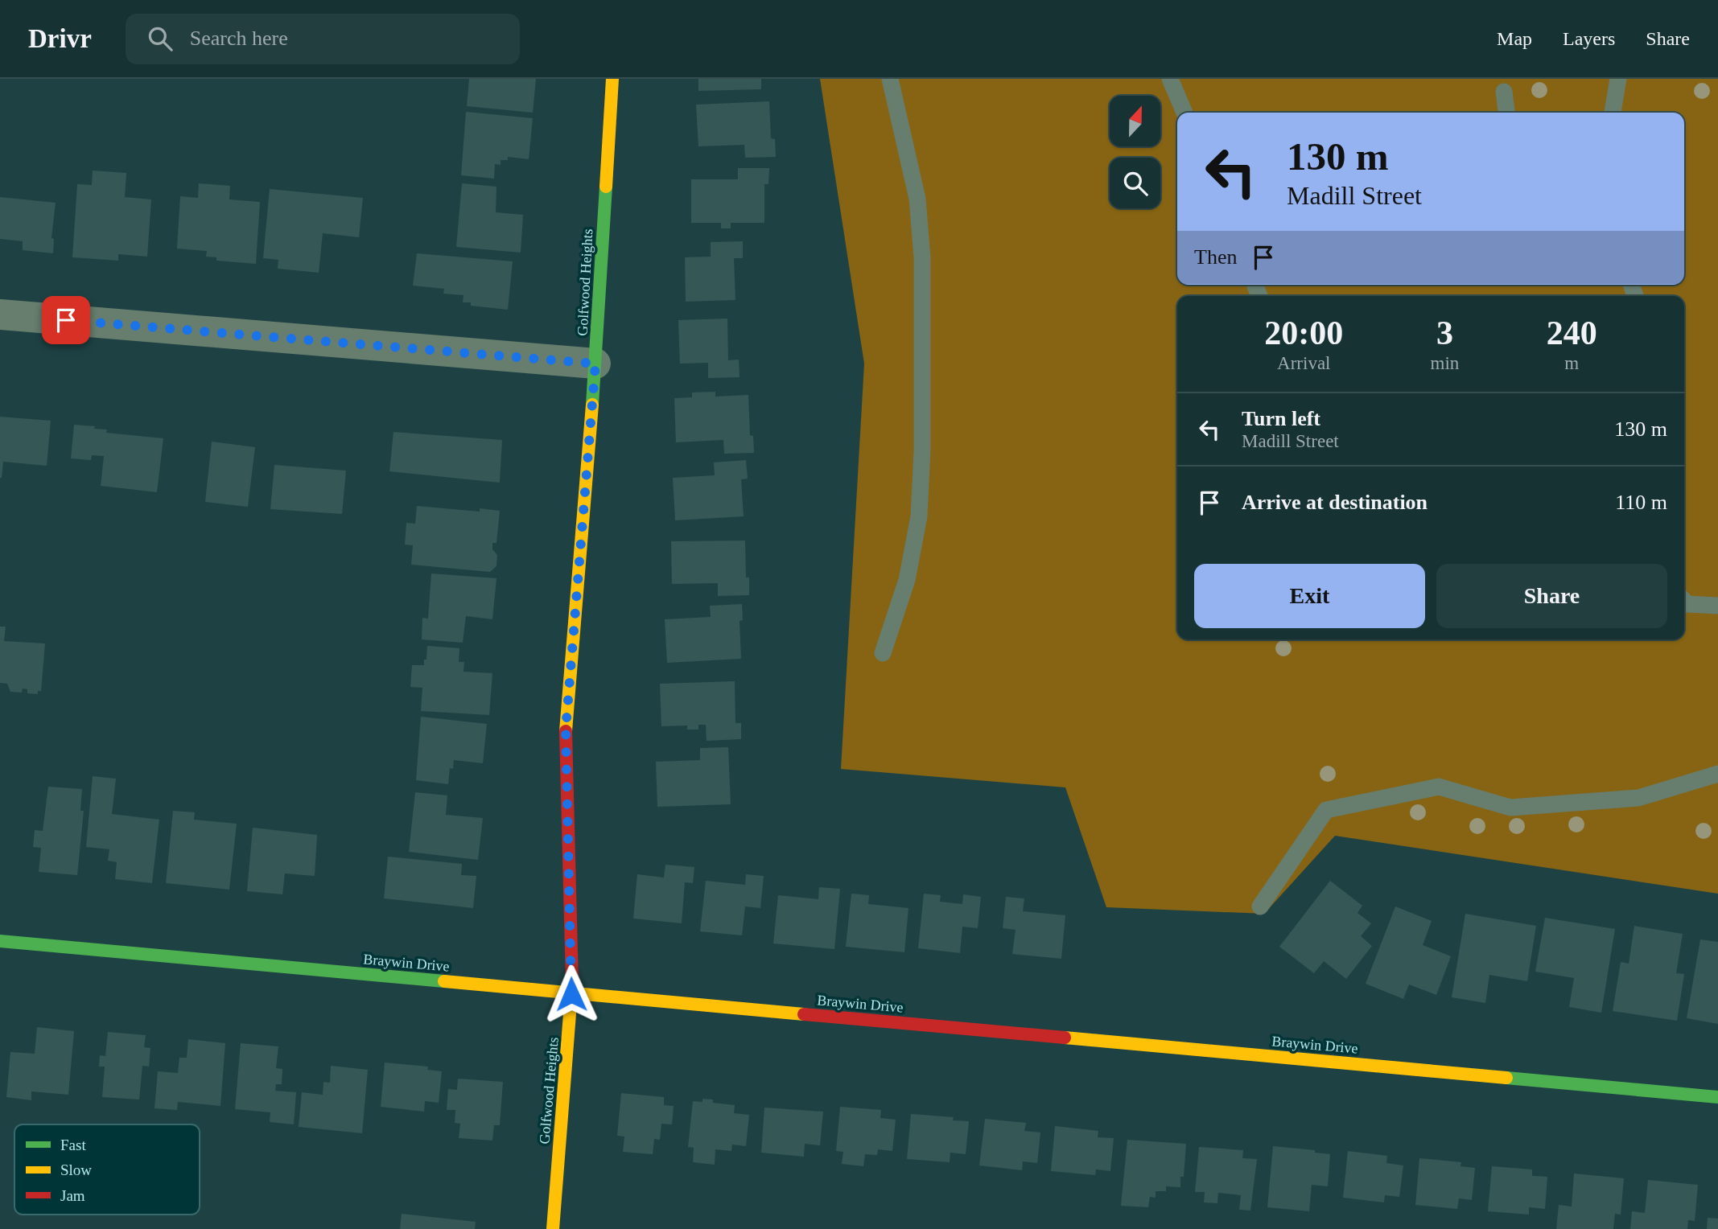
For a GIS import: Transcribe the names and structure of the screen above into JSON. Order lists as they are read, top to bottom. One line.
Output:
{"streets":{"street":["Golfwood Heights","Braywin Drive"]},"crossings":[["Golfwood Heights","Braywin Drive"]],"legend":["Fast","Slow","Jam"],"north":"top","page":{"header":"Drivr","search":"Search here","nav":["Map","Layers","Share"],"turn":["130 m","Madill Street"],"then":"Then","eta":["20:00","Arrival","3","min","240","m"],"list":[{"name":"Turn left","note":"Madill Street","value":"130 m"},{"name":"Arrive at destination","value":"110 m"}],"buttons":["Exit","Share"]}}
